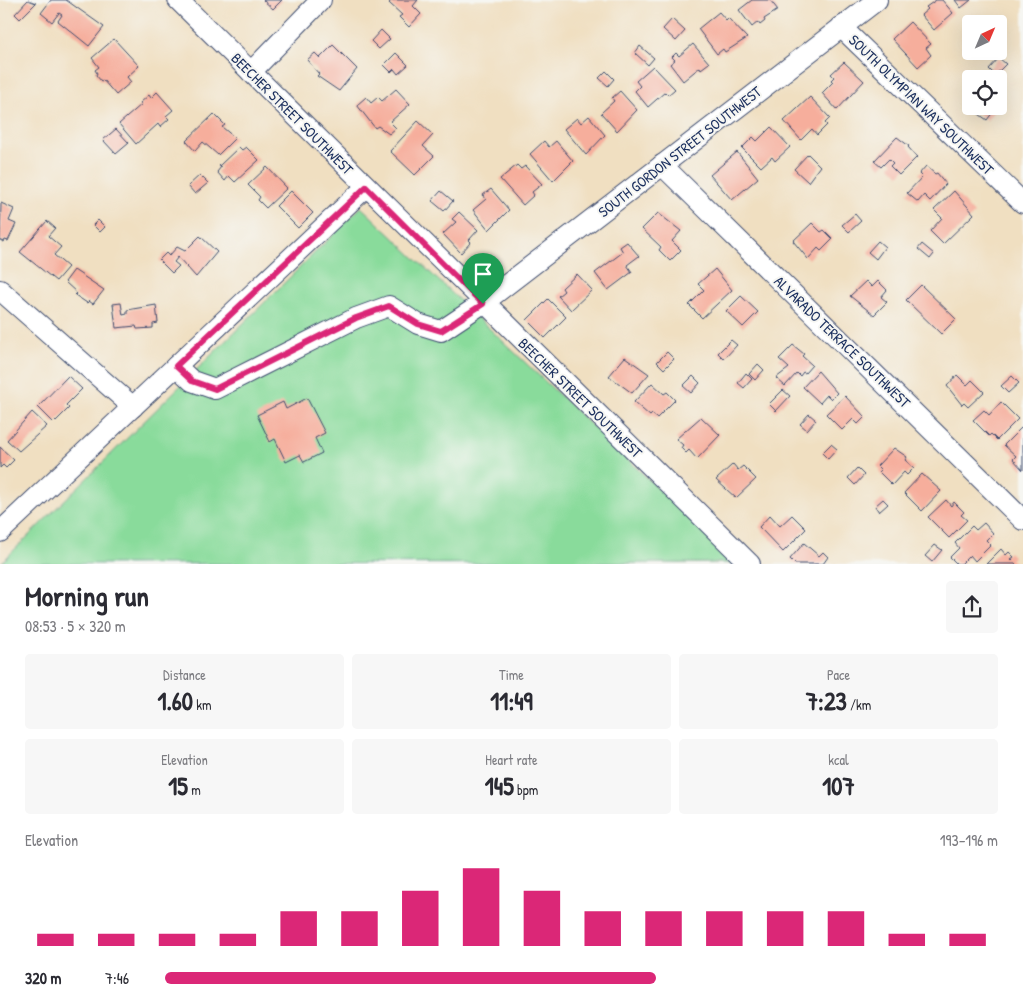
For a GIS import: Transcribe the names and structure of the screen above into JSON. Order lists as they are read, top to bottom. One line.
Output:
{"streets":{"street":["SOUTH OLYMPIAN WAY SOUTHWEST","BEECHER STREET SOUTHWEST","SOUTH GORDON STREET SOUTHWEST","ALVARADO TERRACE SOUTHWEST"]},"crossings":[["SOUTH OLYMPIAN WAY SOUTHWEST","SOUTH GORDON STREET SOUTHWEST"],["BEECHER STREET SOUTHWEST","SOUTH GORDON STREET SOUTHWEST"],["SOUTH GORDON STREET SOUTHWEST","ALVARADO TERRACE SOUTHWEST"]],"north":"top right","page":{"heading":["Morning run","08:53 · 5 × 320 m"],"stats":[["Distance","1.60 km"],["Time","11:49"],["Pace","7:23 /km"],["Elevation","15 m"],["Heart rate","145 bpm"],["kcal","107"]],"chart":["Elevation","193–196 m"],"list":[{"name":"320 m","note":"7:46"}]}}
